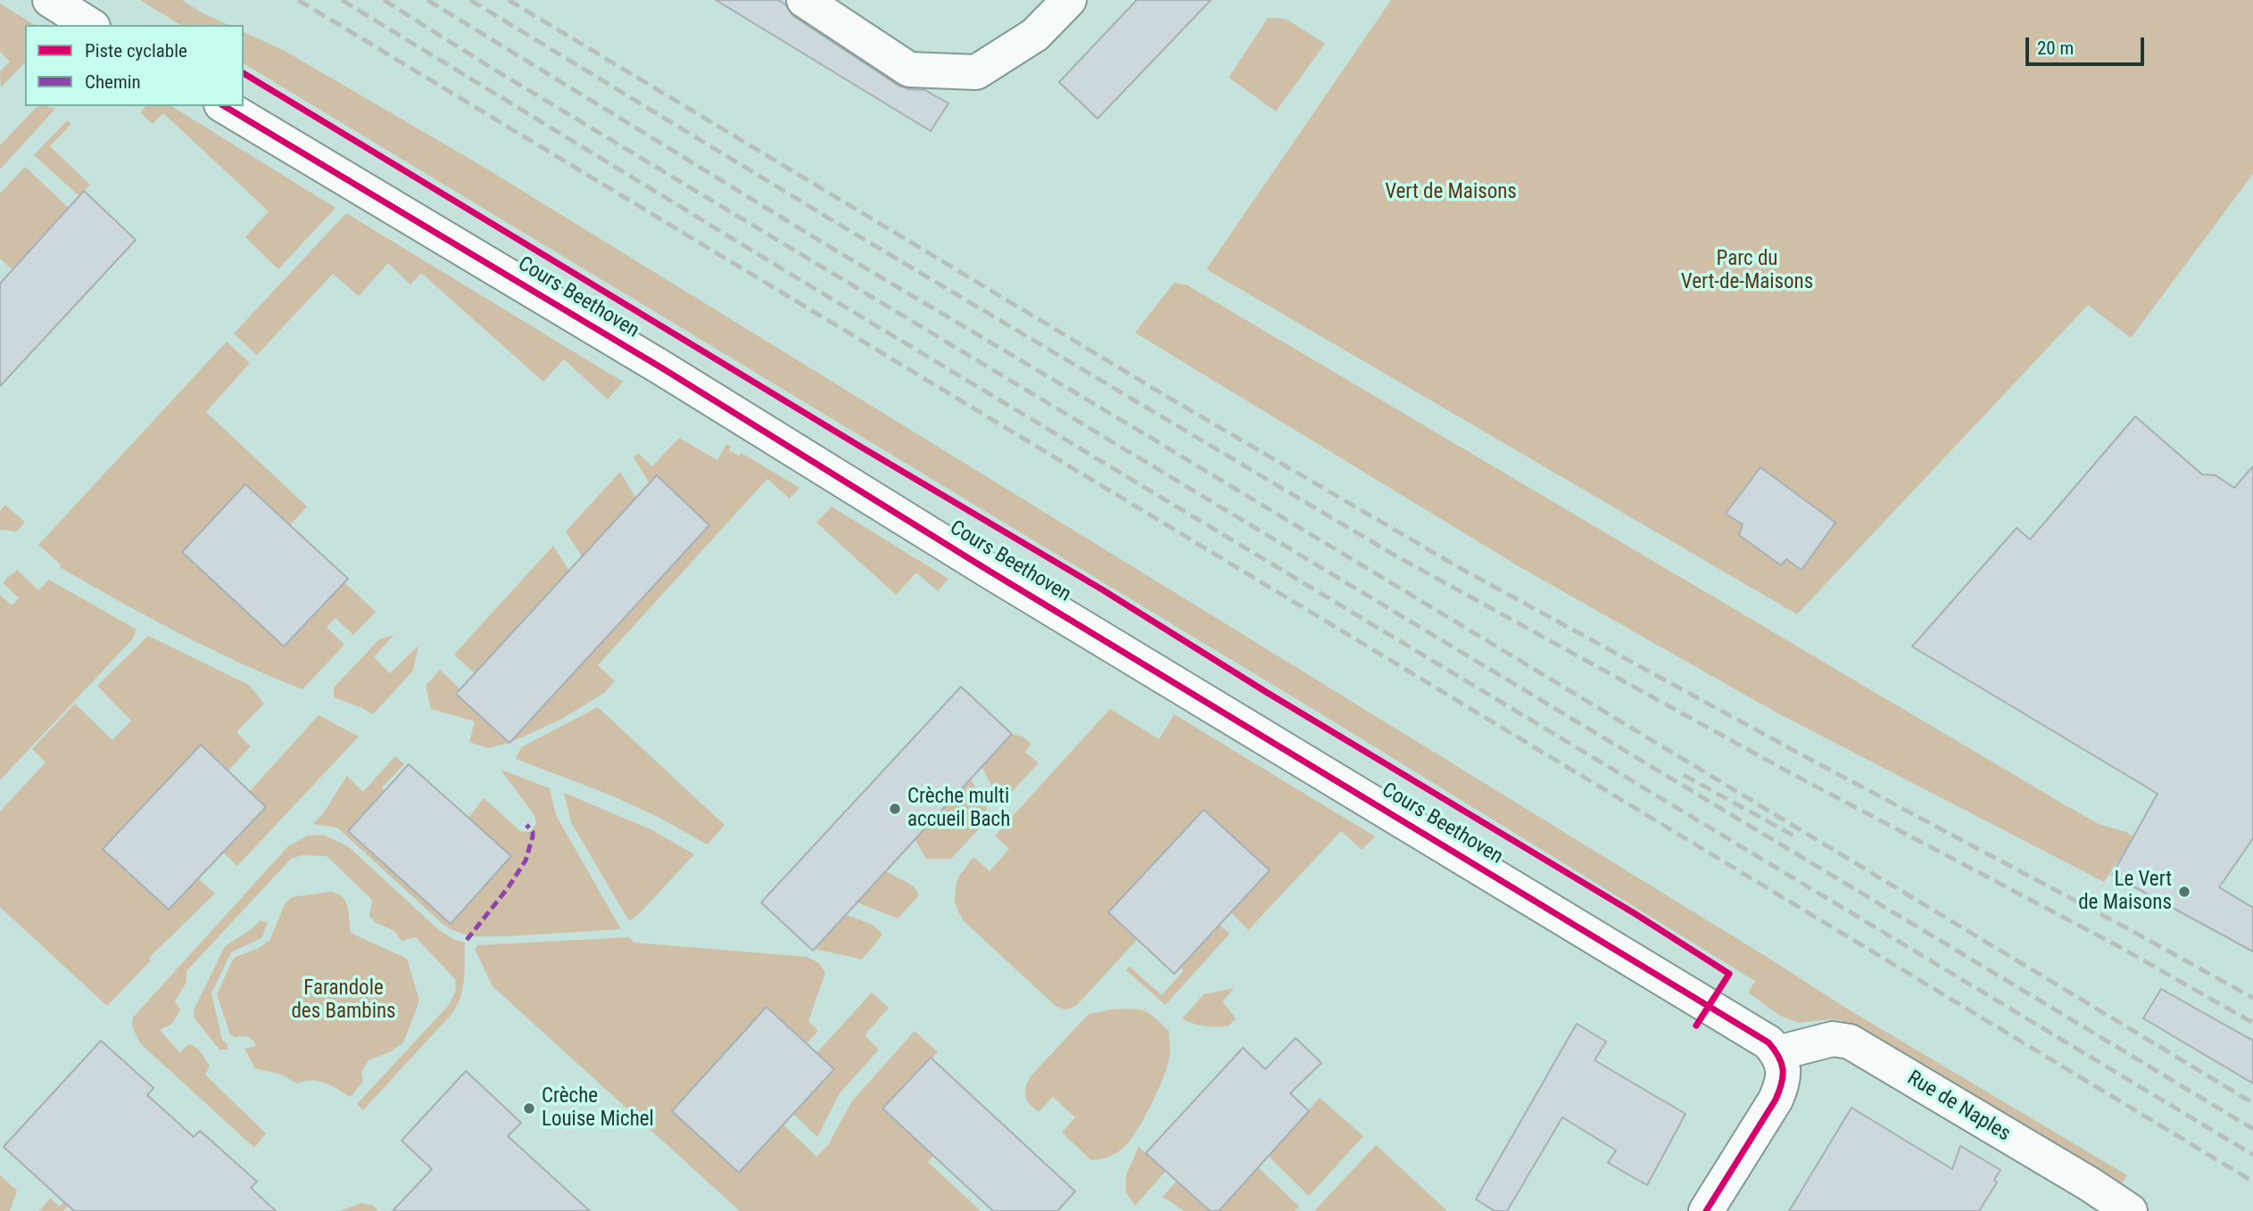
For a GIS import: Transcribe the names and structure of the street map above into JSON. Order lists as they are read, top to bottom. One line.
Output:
{"streets":{"street":["Cours Beethoven","Rue de Naples"]},"crossings":[["Cours Beethoven","Rue de Naples"]],"parks":["Vert de Maisons","Parc du Vert-de-Maisons","Farandole des Bambins"],"places":["Crèche multi accueil Bach","Le Vert de Maisons","Crèche Louise Michel"],"legend":["Piste cyclable","Chemin"],"scale_bar":"20 m"}
